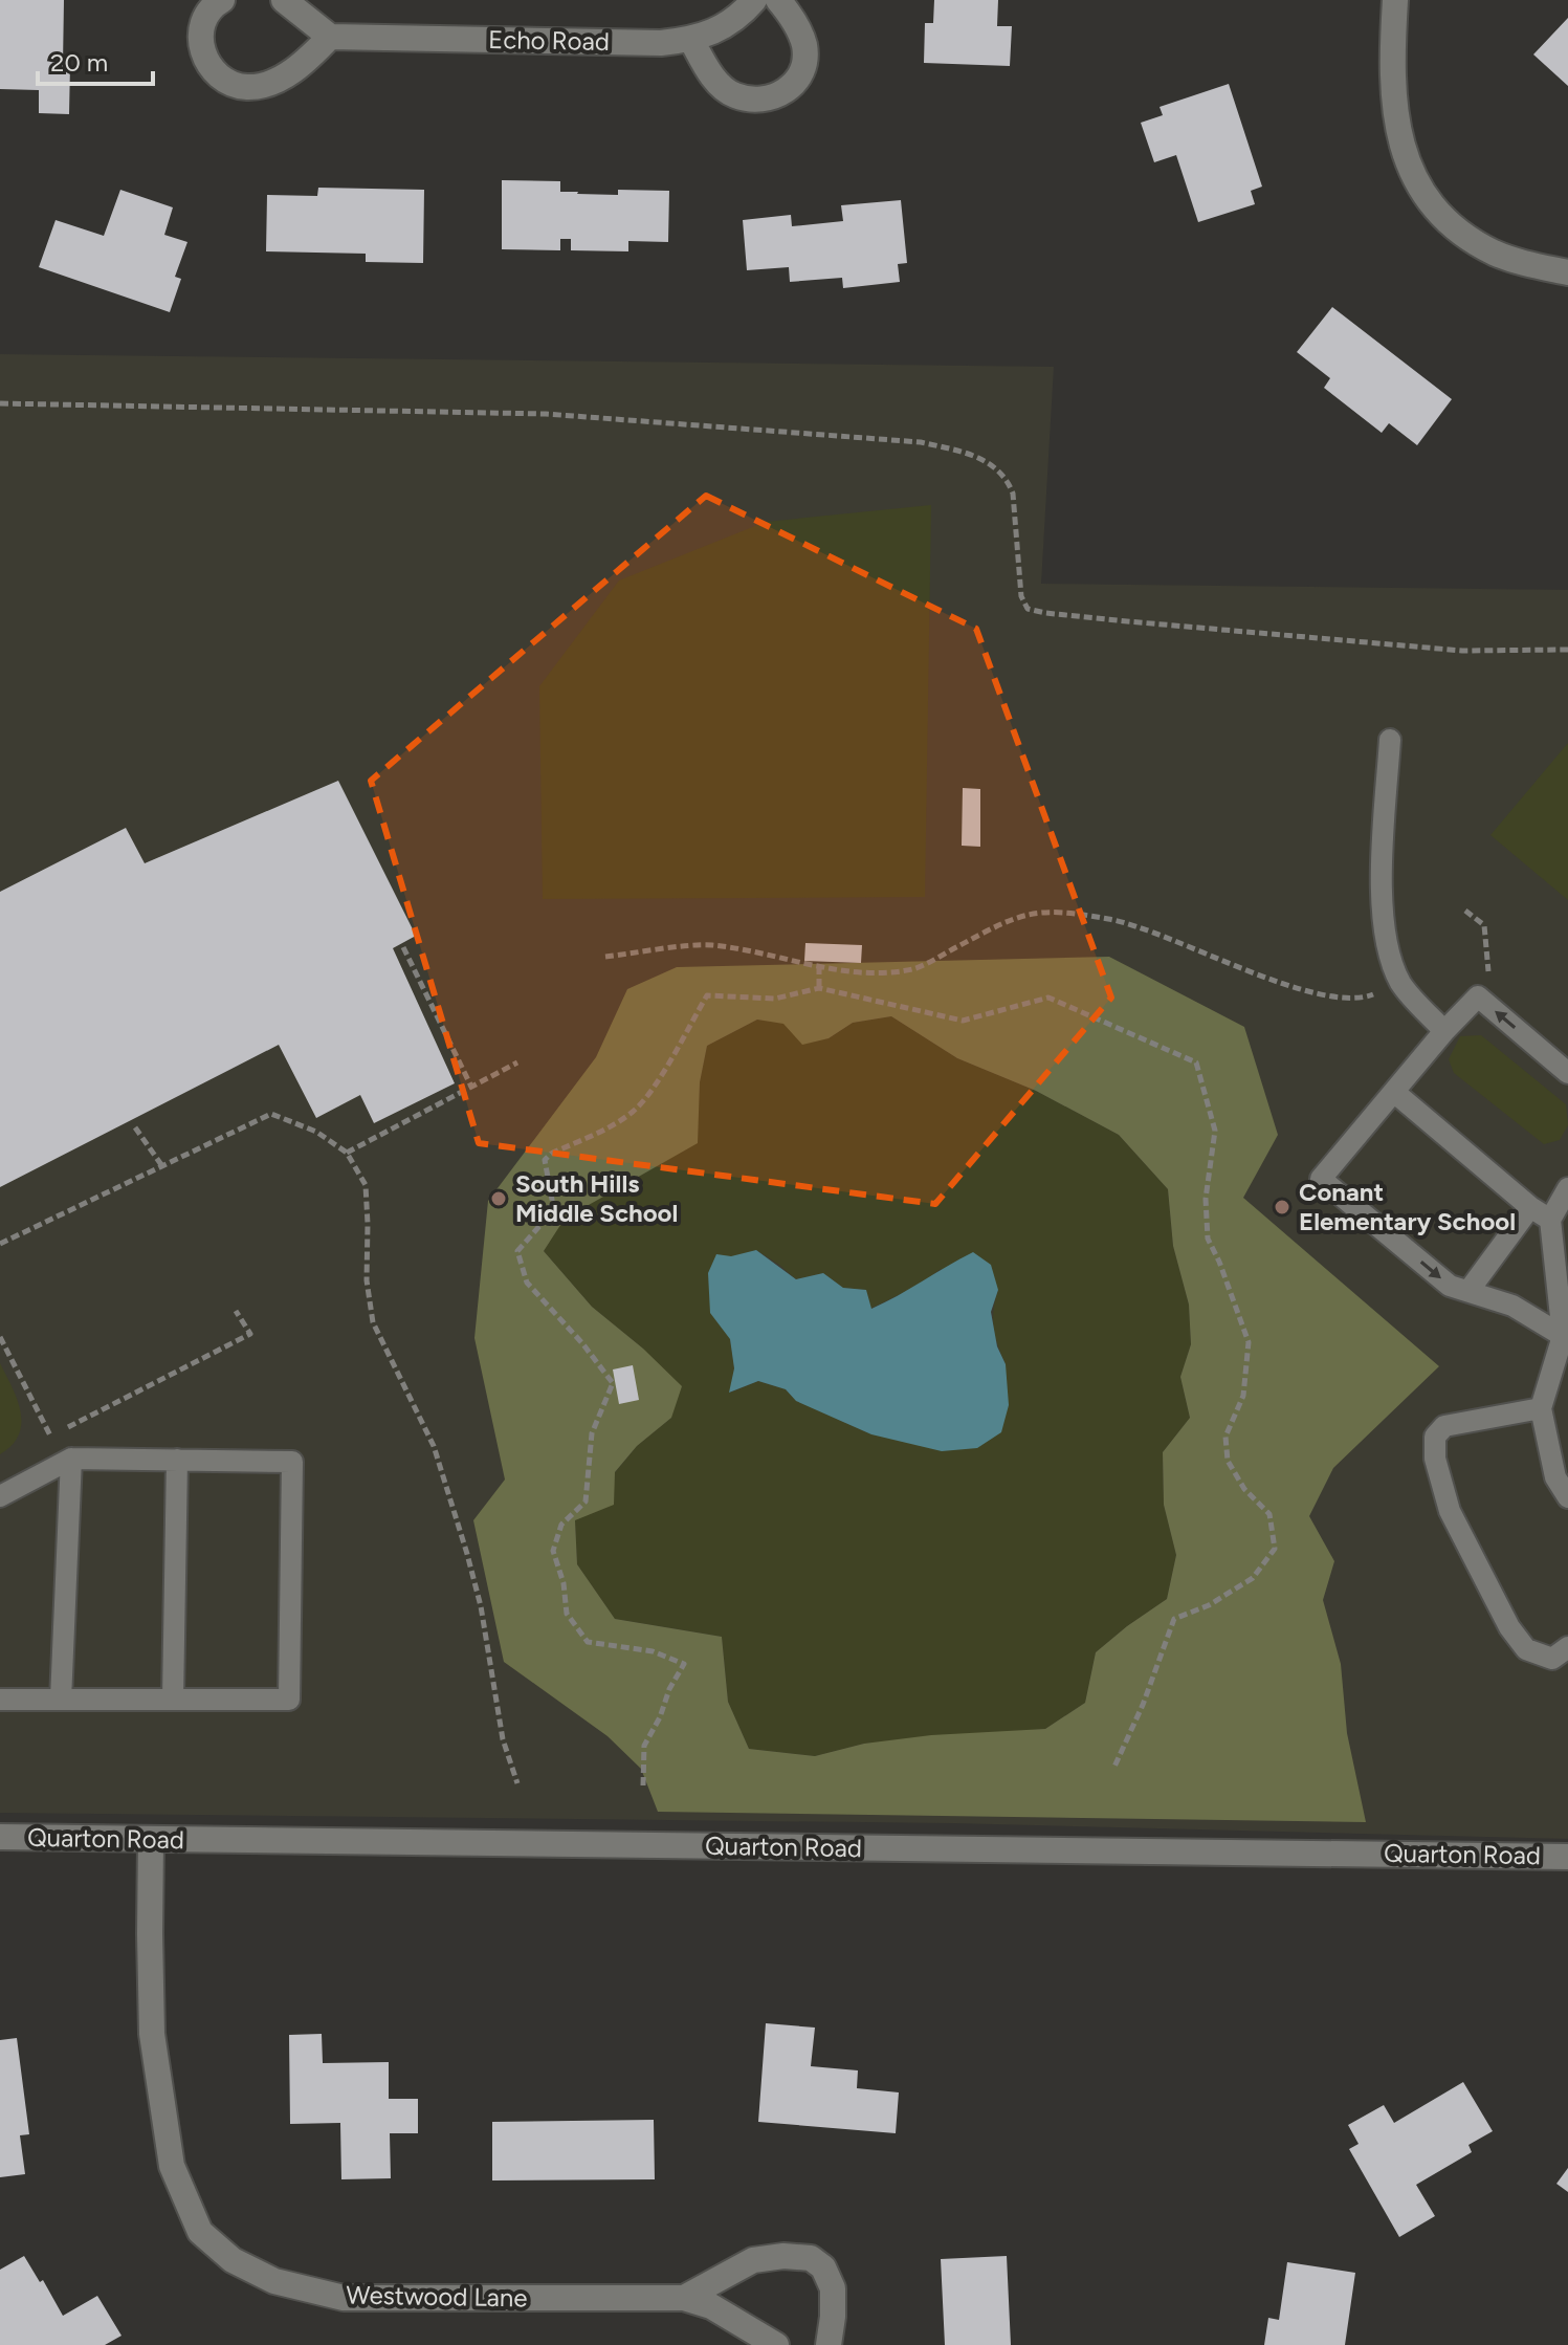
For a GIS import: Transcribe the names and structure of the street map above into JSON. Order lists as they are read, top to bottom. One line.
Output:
{"streets":{"street":["Echo Road","Quarton Road","Westwood Lane"]},"crossings":[["Quarton Road","Westwood Lane"]],"places":["South Hills Middle School","Conant Elementary School"],"scale_bar":"20 m"}
